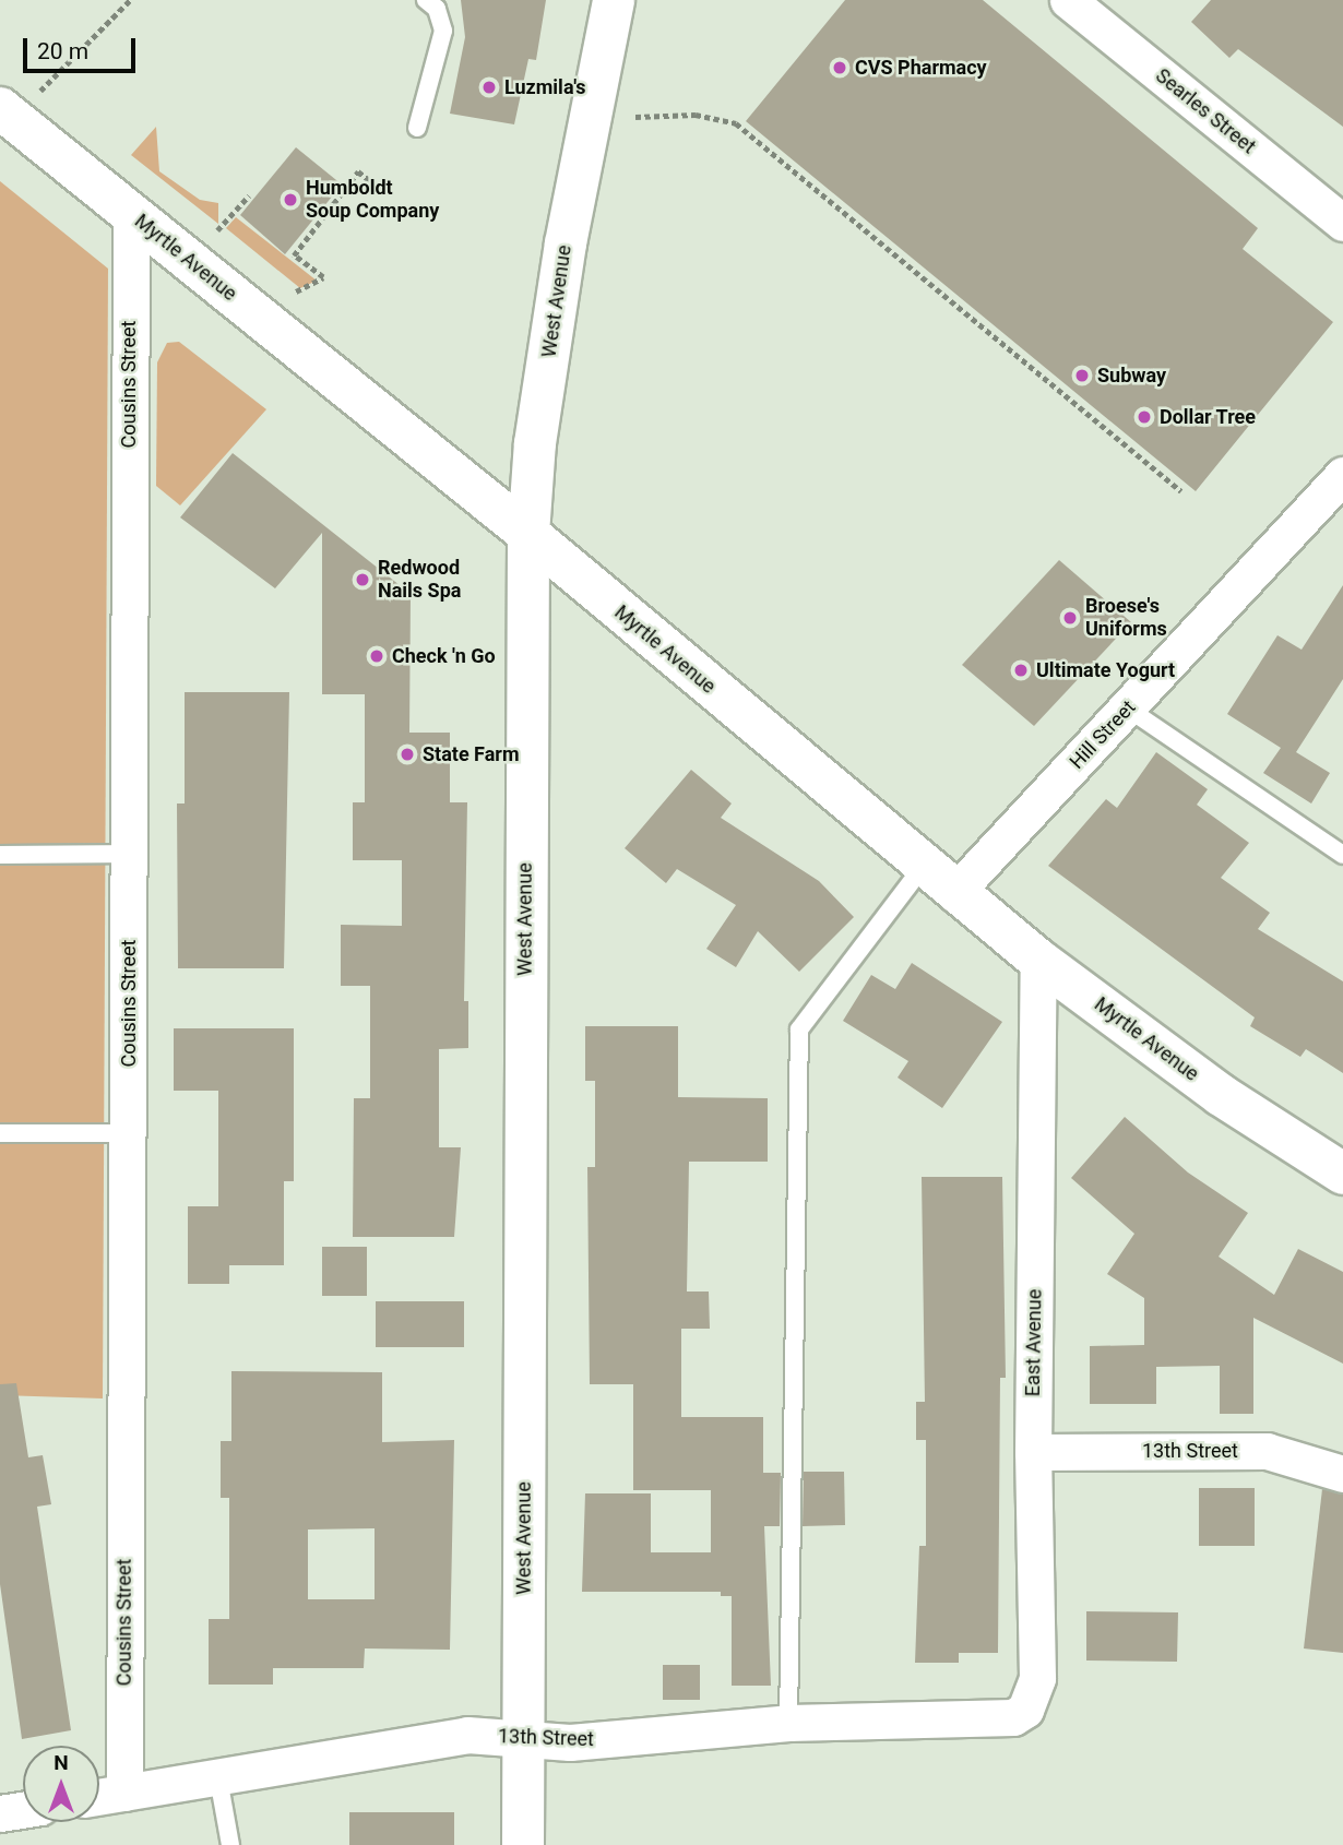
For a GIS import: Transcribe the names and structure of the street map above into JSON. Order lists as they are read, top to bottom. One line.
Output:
{"streets":{"main road":["Myrtle Avenue","West Avenue"],"street":["Searles Street","Cousins Street","Hill Street","East Avenue","13th Street"]},"crossings":[["Myrtle Avenue","West Avenue"],["Myrtle Avenue","Cousins Street"],["Myrtle Avenue","Hill Street"],["Myrtle Avenue","East Avenue"],["West Avenue","13th Street"],["Cousins Street","13th Street"],["East Avenue","13th Street"]],"places":["CVS Pharmacy","Luzmila's","Humboldt Soup Company","Subway","Dollar Tree","Redwood Nails Spa","Broese's Uniforms","Check 'n Go","Ultimate Yogurt","State Farm"],"scale_bar":"20 m","north":"top"}
